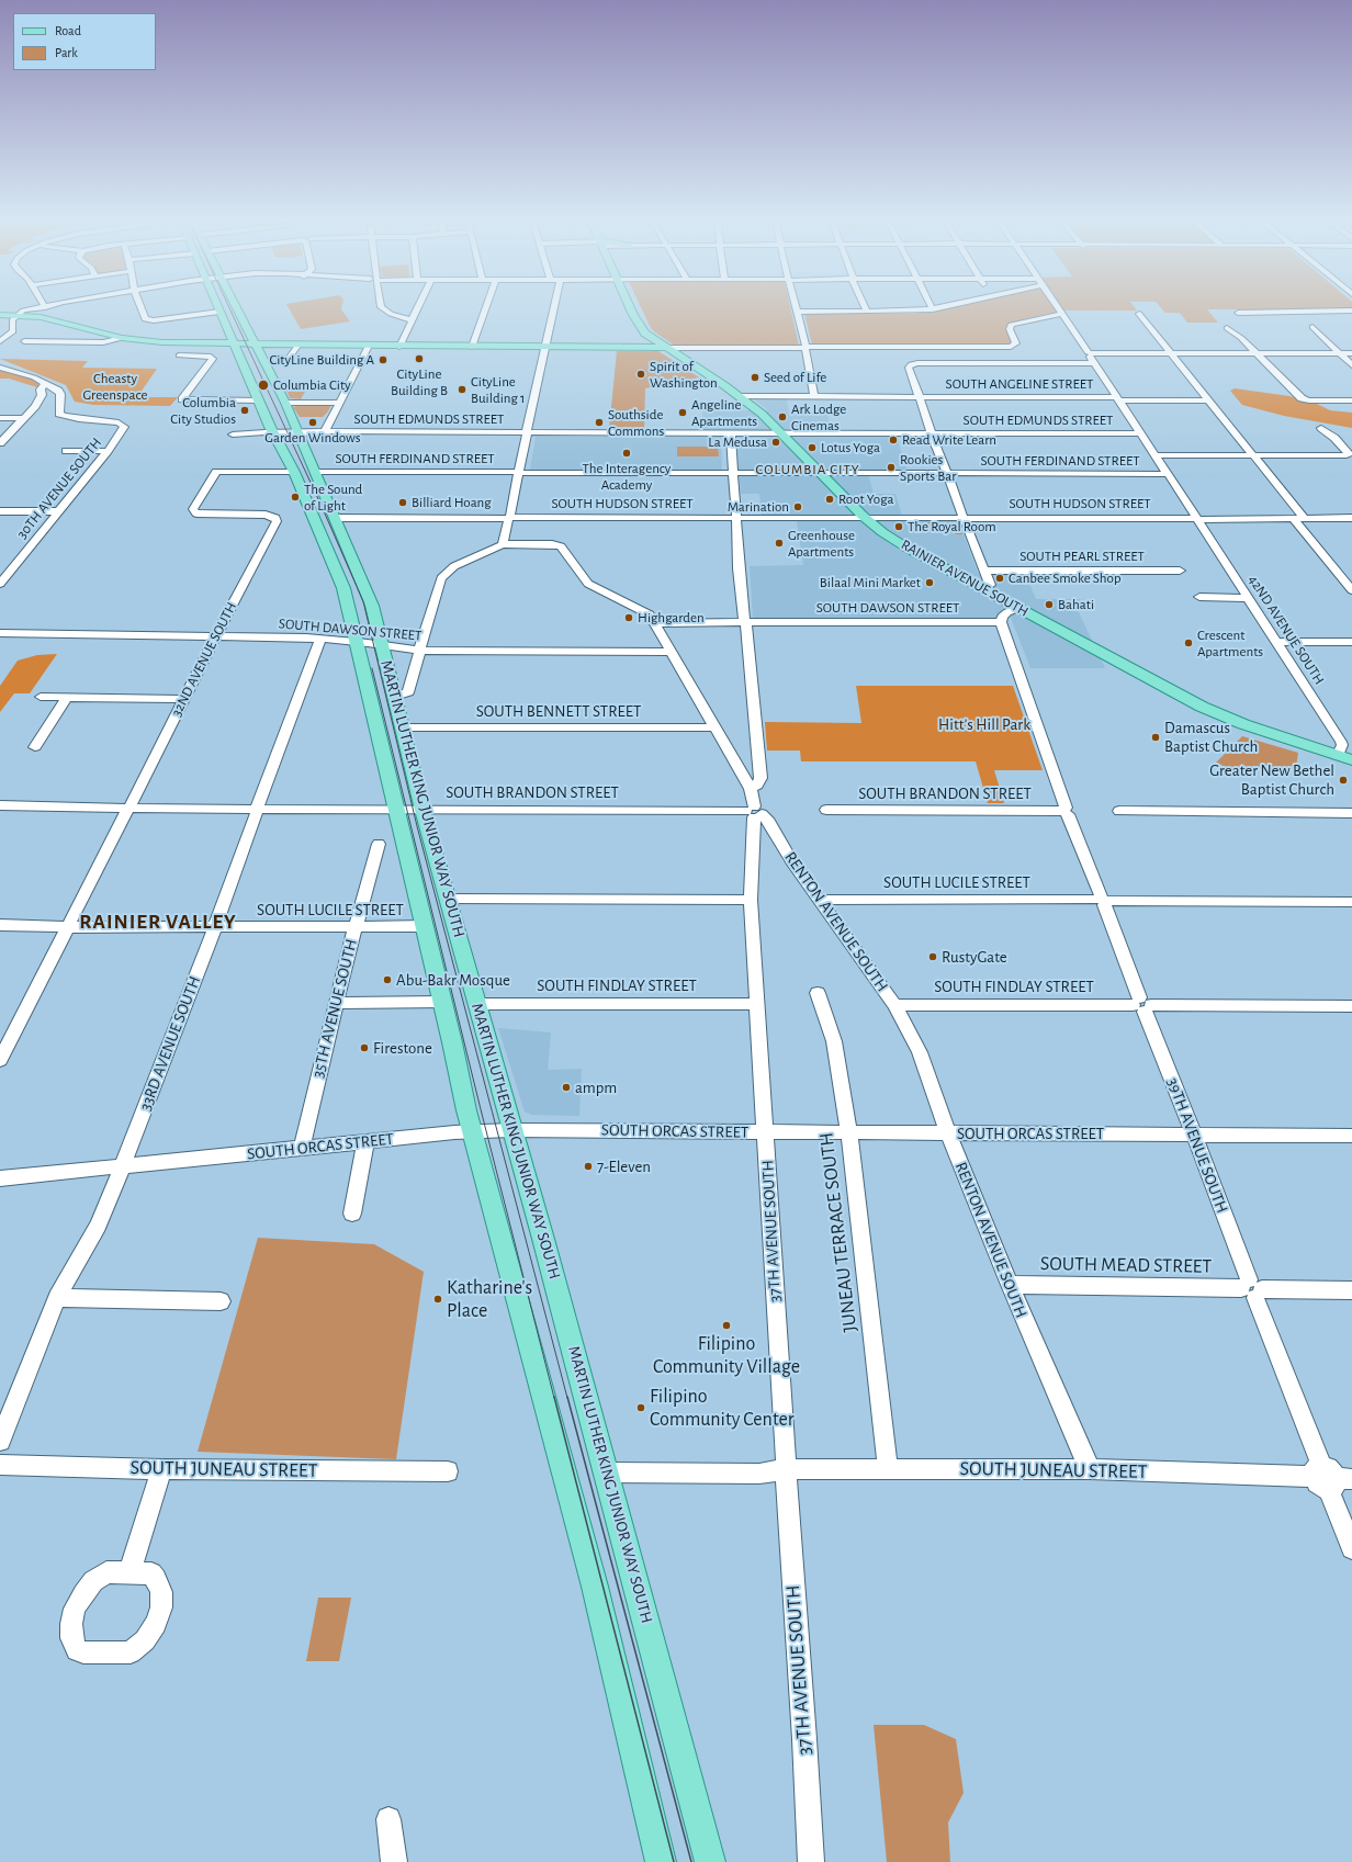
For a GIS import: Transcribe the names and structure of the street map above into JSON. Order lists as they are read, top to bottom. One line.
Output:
{"streets":{"main road":["RAINIER AVENUE SOUTH","MARTIN LUTHER KING JUNIOR WAY SOUTH"],"street":["SOUTH ANGELINE STREET","SOUTH EDMUNDS STREET","SOUTH FERDINAND STREET","30TH AVENUE SOUTH","SOUTH HUDSON STREET","SOUTH PEARL STREET","SOUTH DAWSON STREET","42ND AVENUE SOUTH","32ND AVENUE SOUTH","SOUTH BENNETT STREET","SOUTH BRANDON STREET","SOUTH LUCILE STREET","RENTON AVENUE SOUTH","SOUTH FINDLAY STREET","35TH AVENUE SOUTH","33RD AVENUE SOUTH","SOUTH ORCAS STREET","39TH AVENUE SOUTH","37TH AVENUE SOUTH","JUNEAU TERRACE SOUTH","SOUTH MEAD STREET","SOUTH JUNEAU STREET"]},"crossings":[["SOUTH ANGELINE STREET","RAINIER AVENUE SOUTH"],["SOUTH ANGELINE STREET","42ND AVENUE SOUTH"],["SOUTH EDMUNDS STREET","RAINIER AVENUE SOUTH"],["SOUTH EDMUNDS STREET","42ND AVENUE SOUTH"],["SOUTH EDMUNDS STREET","MARTIN LUTHER KING JUNIOR WAY SOUTH"],["SOUTH FERDINAND STREET","RAINIER AVENUE SOUTH"],["SOUTH FERDINAND STREET","42ND AVENUE SOUTH"],["SOUTH FERDINAND STREET","MARTIN LUTHER KING JUNIOR WAY SOUTH"],["SOUTH HUDSON STREET","RAINIER AVENUE SOUTH"],["SOUTH HUDSON STREET","42ND AVENUE SOUTH"],["SOUTH HUDSON STREET","MARTIN LUTHER KING JUNIOR WAY SOUTH"],["RAINIER AVENUE SOUTH","42ND AVENUE SOUTH"],["SOUTH DAWSON STREET","32ND AVENUE SOUTH"],["SOUTH DAWSON STREET","MARTIN LUTHER KING JUNIOR WAY SOUTH"],["SOUTH DAWSON STREET","RENTON AVENUE SOUTH"],["SOUTH DAWSON STREET","33RD AVENUE SOUTH"],["SOUTH DAWSON STREET","39TH AVENUE SOUTH"],["32ND AVENUE SOUTH","SOUTH BRANDON STREET"],["32ND AVENUE SOUTH","MARTIN LUTHER KING JUNIOR WAY SOUTH"],["32ND AVENUE SOUTH","SOUTH LUCILE STREET"],["SOUTH BENNETT STREET","MARTIN LUTHER KING JUNIOR WAY SOUTH"],["SOUTH BENNETT STREET","RENTON AVENUE SOUTH"],["SOUTH BRANDON STREET","MARTIN LUTHER KING JUNIOR WAY SOUTH"],["SOUTH BRANDON STREET","RENTON AVENUE SOUTH"],["SOUTH BRANDON STREET","33RD AVENUE SOUTH"],["SOUTH BRANDON STREET","39TH AVENUE SOUTH"],["SOUTH BRANDON STREET","37TH AVENUE SOUTH"],["MARTIN LUTHER KING JUNIOR WAY SOUTH","SOUTH LUCILE STREET"],["MARTIN LUTHER KING JUNIOR WAY SOUTH","SOUTH FINDLAY STREET"],["MARTIN LUTHER KING JUNIOR WAY SOUTH","SOUTH ORCAS STREET"],["MARTIN LUTHER KING JUNIOR WAY SOUTH","SOUTH JUNEAU STREET"],["SOUTH LUCILE STREET","RENTON AVENUE SOUTH"],["SOUTH LUCILE STREET","35TH AVENUE SOUTH"],["SOUTH LUCILE STREET","33RD AVENUE SOUTH"],["SOUTH LUCILE STREET","39TH AVENUE SOUTH"],["RENTON AVENUE SOUTH","SOUTH FINDLAY STREET"],["RENTON AVENUE SOUTH","SOUTH ORCAS STREET"],["RENTON AVENUE SOUTH","37TH AVENUE SOUTH"],["RENTON AVENUE SOUTH","SOUTH MEAD STREET"],["RENTON AVENUE SOUTH","SOUTH JUNEAU STREET"],["SOUTH FINDLAY STREET","39TH AVENUE SOUTH"],["SOUTH FINDLAY STREET","37TH AVENUE SOUTH"],["35TH AVENUE SOUTH","SOUTH ORCAS STREET"],["33RD AVENUE SOUTH","SOUTH ORCAS STREET"],["SOUTH ORCAS STREET","39TH AVENUE SOUTH"],["SOUTH ORCAS STREET","37TH AVENUE SOUTH"],["SOUTH ORCAS STREET","JUNEAU TERRACE SOUTH"],["39TH AVENUE SOUTH","SOUTH MEAD STREET"],["39TH AVENUE SOUTH","SOUTH JUNEAU STREET"],["37TH AVENUE SOUTH","SOUTH JUNEAU STREET"],["JUNEAU TERRACE SOUTH","SOUTH JUNEAU STREET"]],"districts":["COLUMBIA CITY","RAINIER VALLEY"],"parks":["Cheasty Greenspace","Hitt's Hill Park"],"places":["CityLine Building B","CityLine Building A","Spirit of Washington","Seed of Life","Columbia City","CityLine Building 1","Columbia City Studios","Angeline Apartments","Ark Lodge Cinemas","Garden Windows","Southside Commons","Read Write Learn","La Medusa","Lotus Yoga","The Interagency Academy","Rookies Sports Bar","The Sound of Light","Root Yoga","Billiard Hoang","Marination","The Royal Room","Greenhouse Apartments","Canbee Smoke Shop","Bilaal Mini Market","Bahati","Highgarden","Crescent Apartments","Damascus Baptist Church","Greater New Bethel Baptist Church","RustyGate","Abu-Bakr Mosque","Firestone","ampm","7-Eleven","Katharine's Place","Filipino Community Village","Filipino Community Center"],"legend":["Road","Park"]}
